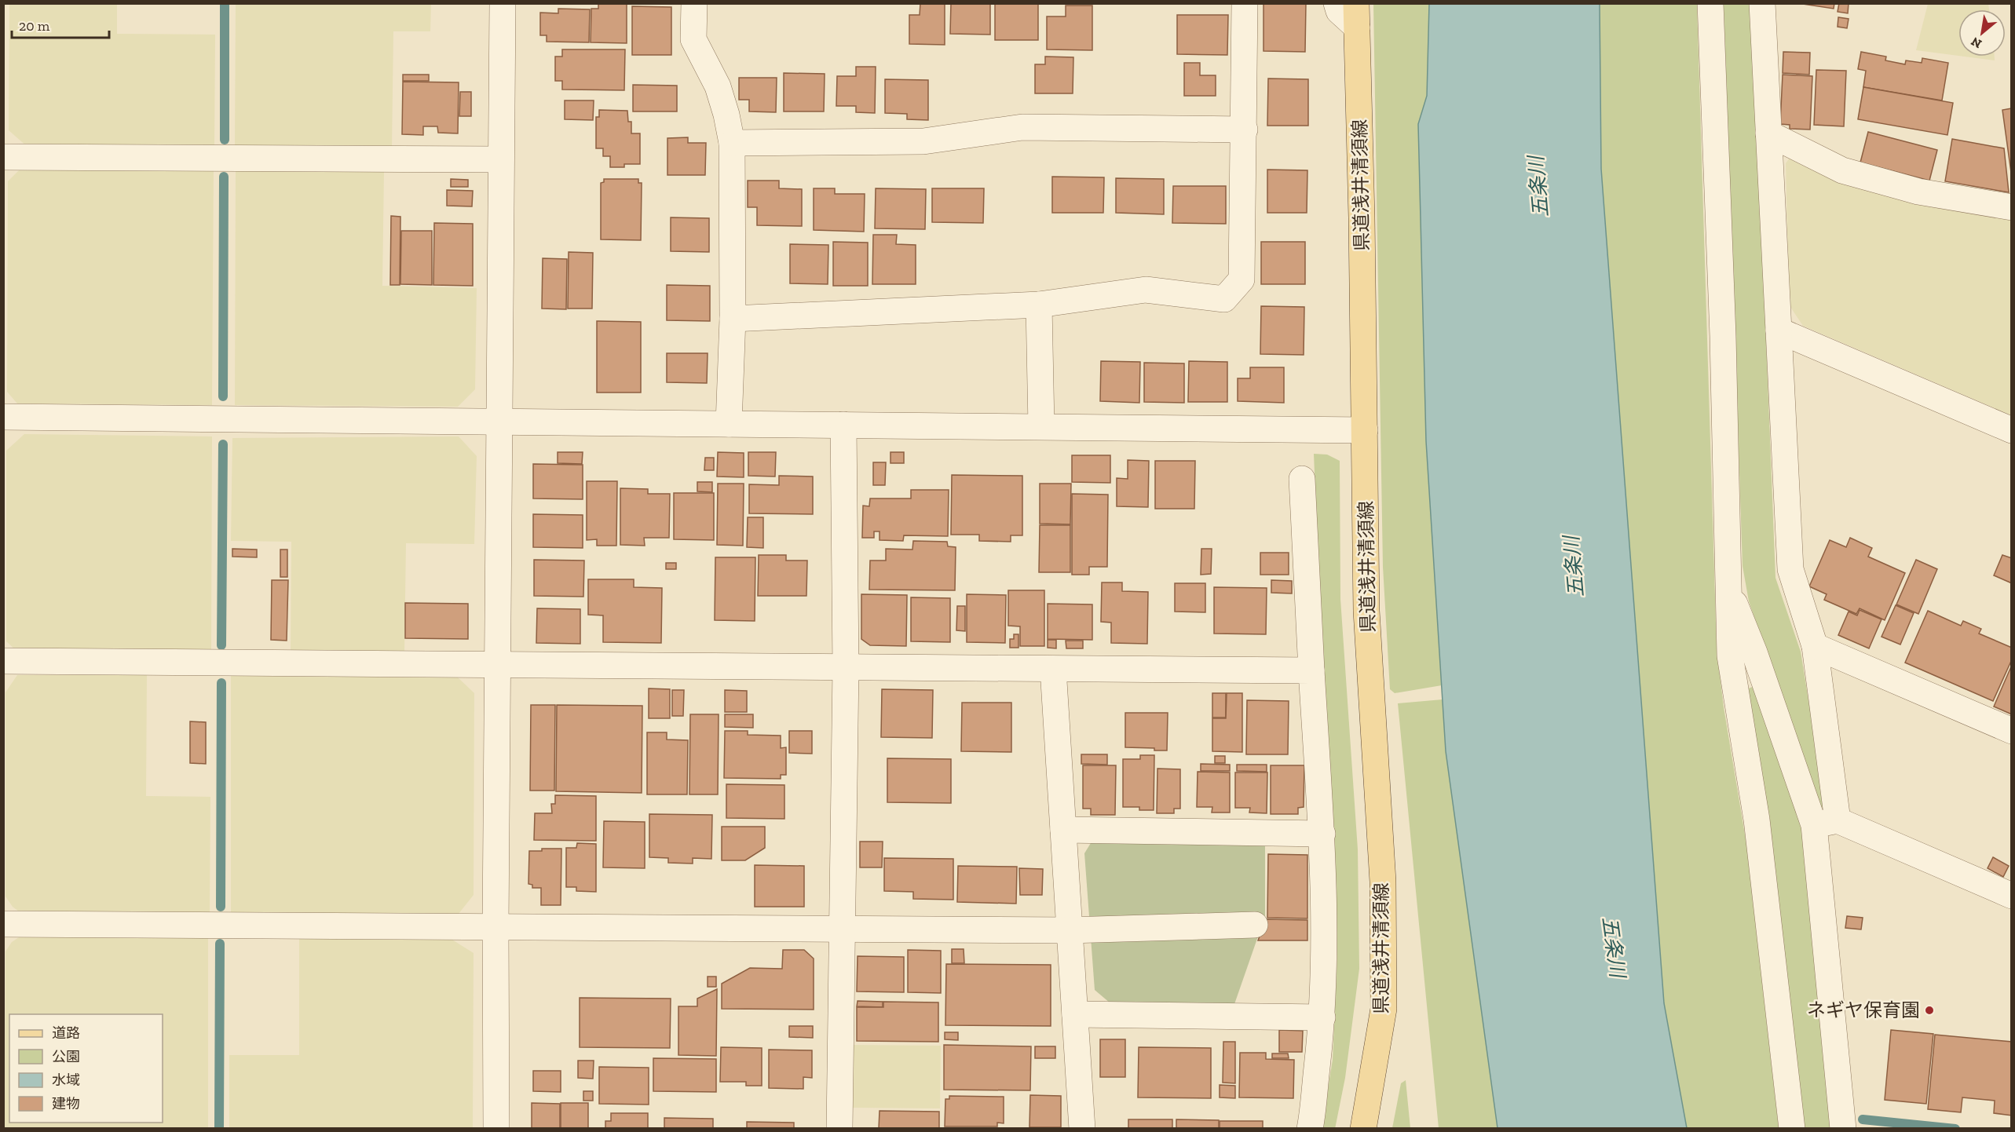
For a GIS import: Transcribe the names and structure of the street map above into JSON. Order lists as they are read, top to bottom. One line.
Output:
{"streets":{"main road":["県道浅井清須線"]},"water":["五条川"],"places":["ネギヤ保育園"],"legend":["道路","公園","水域","建物"],"scale_bar":"20 m","north":"bottom left"}
